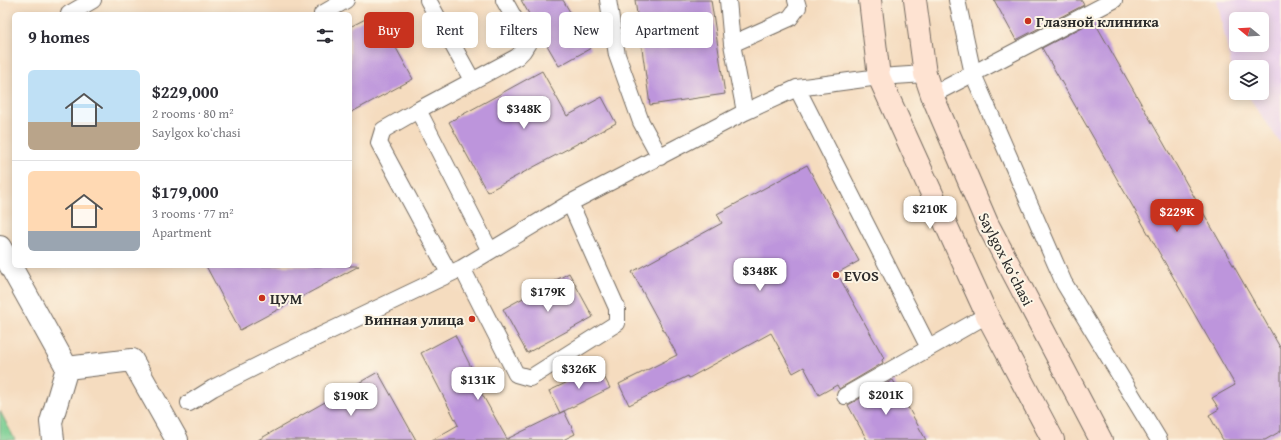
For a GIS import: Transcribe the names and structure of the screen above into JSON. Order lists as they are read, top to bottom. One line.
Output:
{"streets":{"main road":["Saylgox koʻchasi"]},"places":["Глазной клиника","EVOS","ЦУМ","Винная улица"],"north":"left","page":{"chip":["Buy","Rent","Filters","New","Apartment"],"heading":"9 homes","list":[{"name":"$229,000","note":"2 rooms · 80 m² · Saylgox koʻchasi"},{"name":"$179,000","note":"3 rooms · 77 m² · Apartment"}],"price":["$348K","$210K","$229K","$348K","$179K","$326K","$131K","$201K","$190K"]}}
